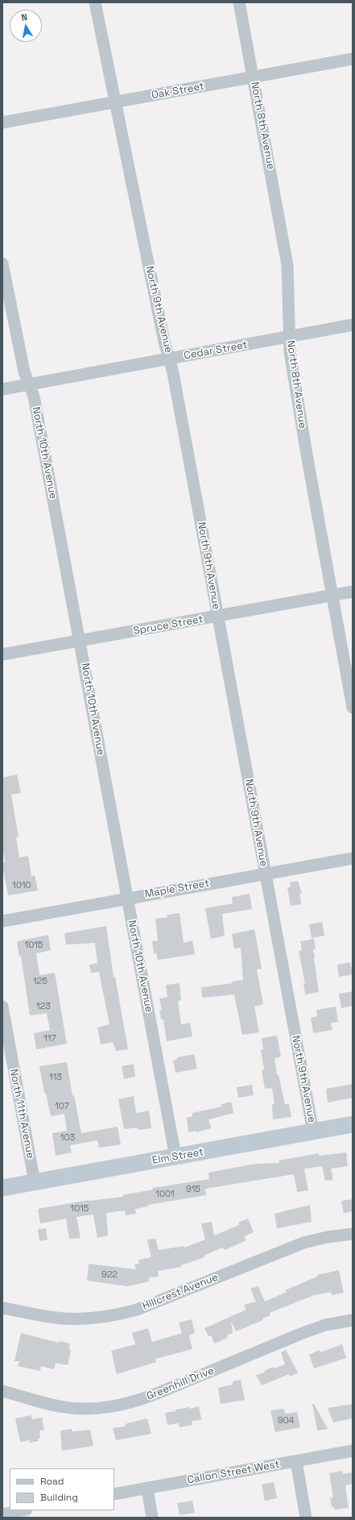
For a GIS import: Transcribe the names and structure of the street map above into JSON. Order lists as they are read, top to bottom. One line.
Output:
{"streets":{"street":["Oak Street","North 8th Avenue","North 9th Avenue","Cedar Street","North 10th Avenue","Spruce Street","Maple Street","North 11th Avenue","Elm Street","Hillcrest Avenue","Greenhill Drive","Callon Street West"]},"crossings":[["Oak Street","North 8th Avenue"],["Oak Street","North 9th Avenue"],["North 8th Avenue","Cedar Street"],["North 8th Avenue","Spruce Street"],["North 9th Avenue","Cedar Street"],["North 9th Avenue","Spruce Street"],["North 9th Avenue","Maple Street"],["North 9th Avenue","Elm Street"],["Cedar Street","North 10th Avenue"],["North 10th Avenue","Spruce Street"],["North 10th Avenue","Maple Street"],["North 10th Avenue","Elm Street"],["North 11th Avenue","Elm Street"]],"house_numbers":["1010","1015","125","123","117","113","107","103","915","1001","1015","922","904"],"legend":["Road","Building"],"north":"top"}
